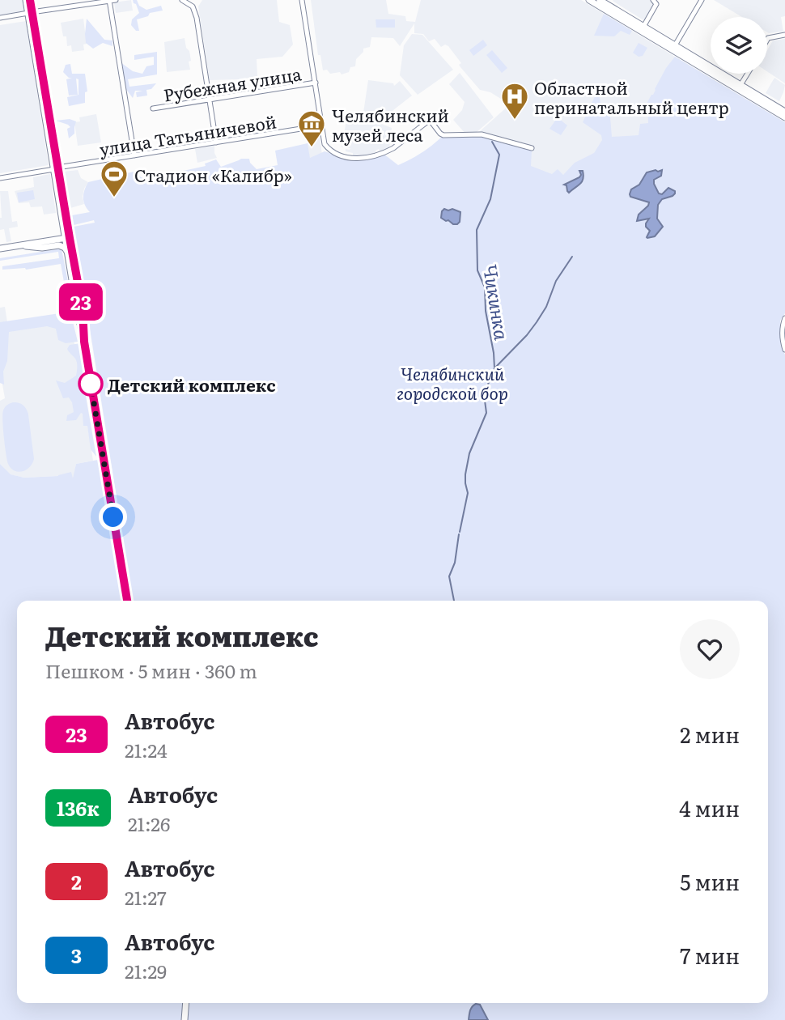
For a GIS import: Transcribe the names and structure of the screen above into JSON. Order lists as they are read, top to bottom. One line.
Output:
{"streets":{"street":["Рубежная улица","улица Татьяничевой"]},"water":["Чикинка"],"parks":["Челябинский городской бор"],"places":{"hospital":["Областной перинатальный центр"],"museum":["Челябинский музей леса"],"sports":["Стадион «Калибр»"],"other":["Детский комплекс"]},"lines":["bus line 23"],"page":{"on_map":"23","heading":["Детский комплекс","Пешком · 5 мин · 360 m"],"list":[{"mark":"23","name":"Автобус","note":"21:24","value":"2 мин"},{"mark":"136к","name":"Автобус","note":"21:26","value":"4 мин"},{"mark":"2","name":"Автобус","note":"21:27","value":"5 мин"},{"mark":"3","name":"Автобус","note":"21:29","value":"7 мин"}]}}
